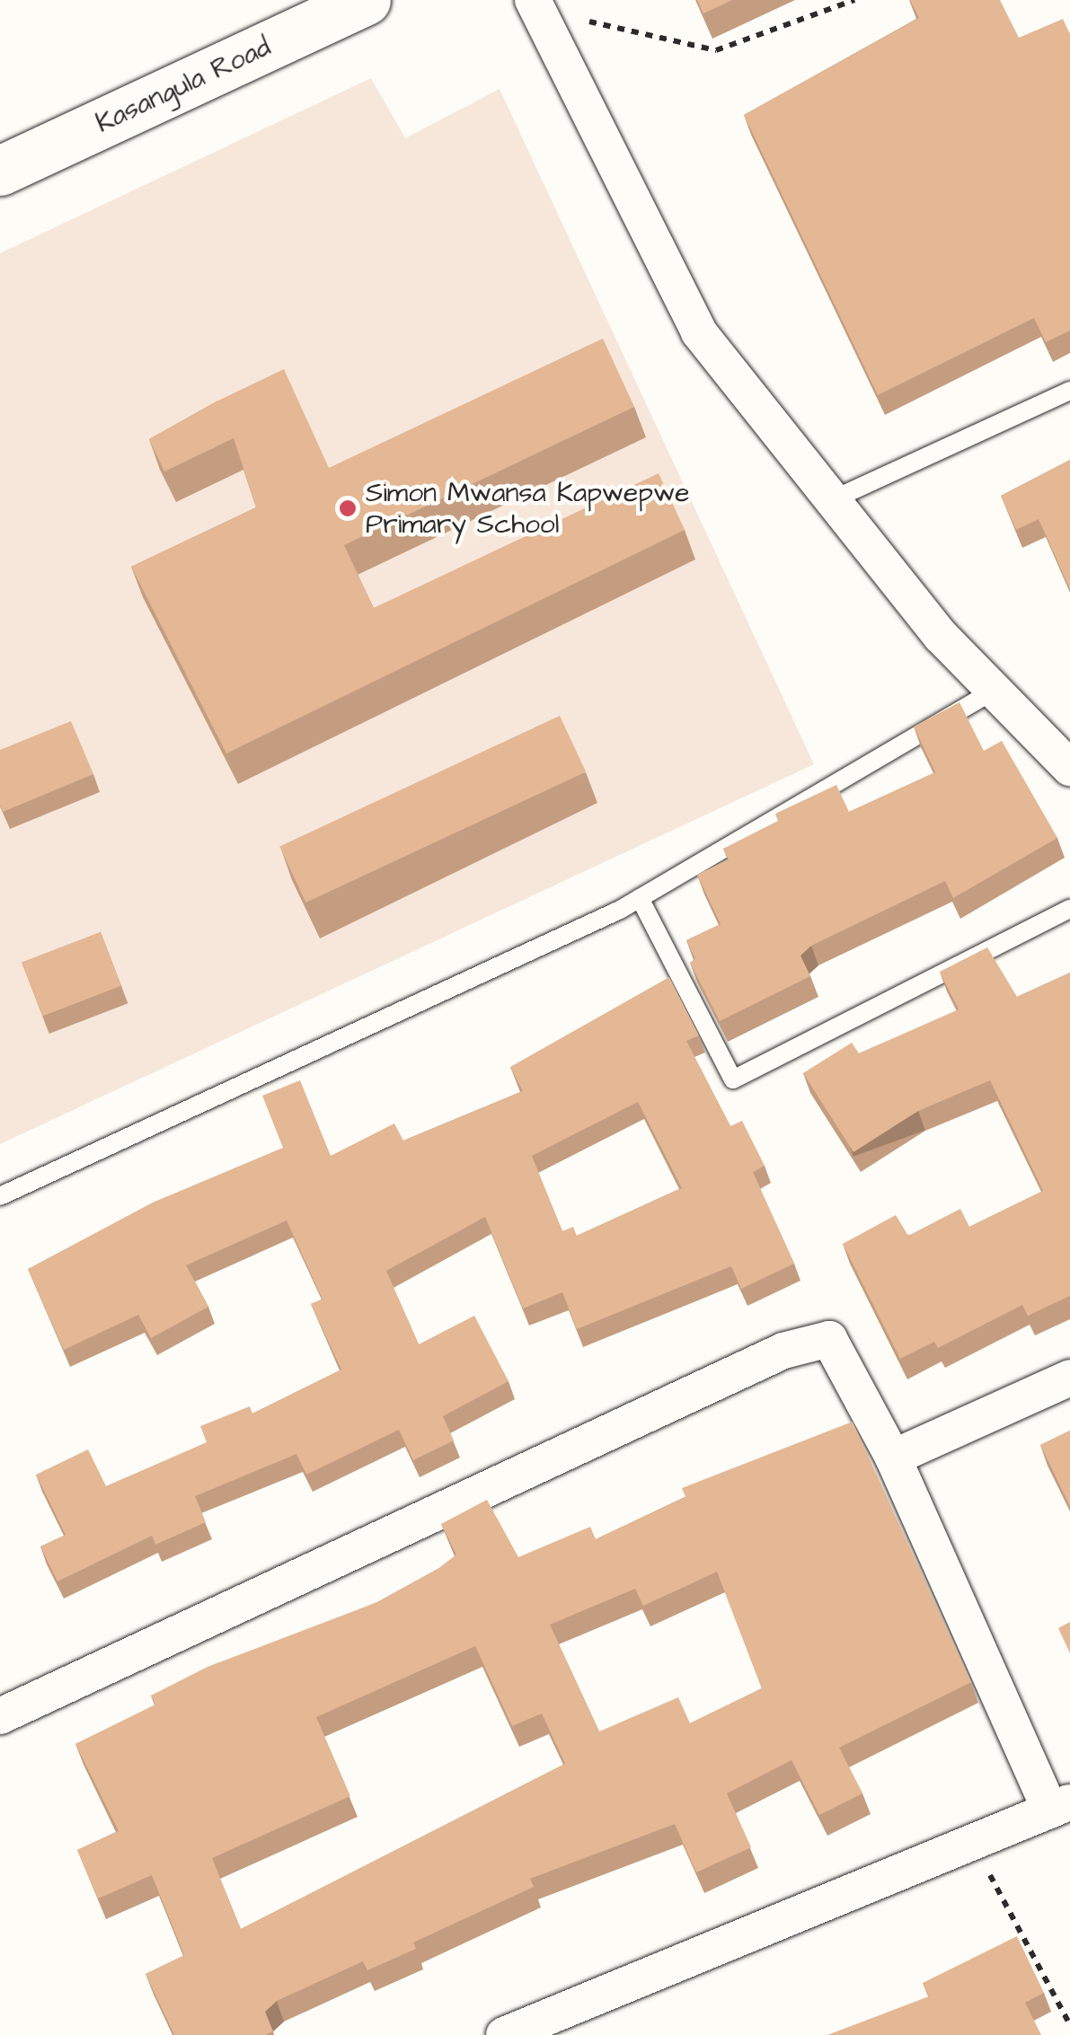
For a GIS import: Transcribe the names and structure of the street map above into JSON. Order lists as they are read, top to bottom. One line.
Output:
{"streets":{"main road":["Kasangula Road"]},"places":["Simon Mwansa Kapwepwe Primary School"]}
